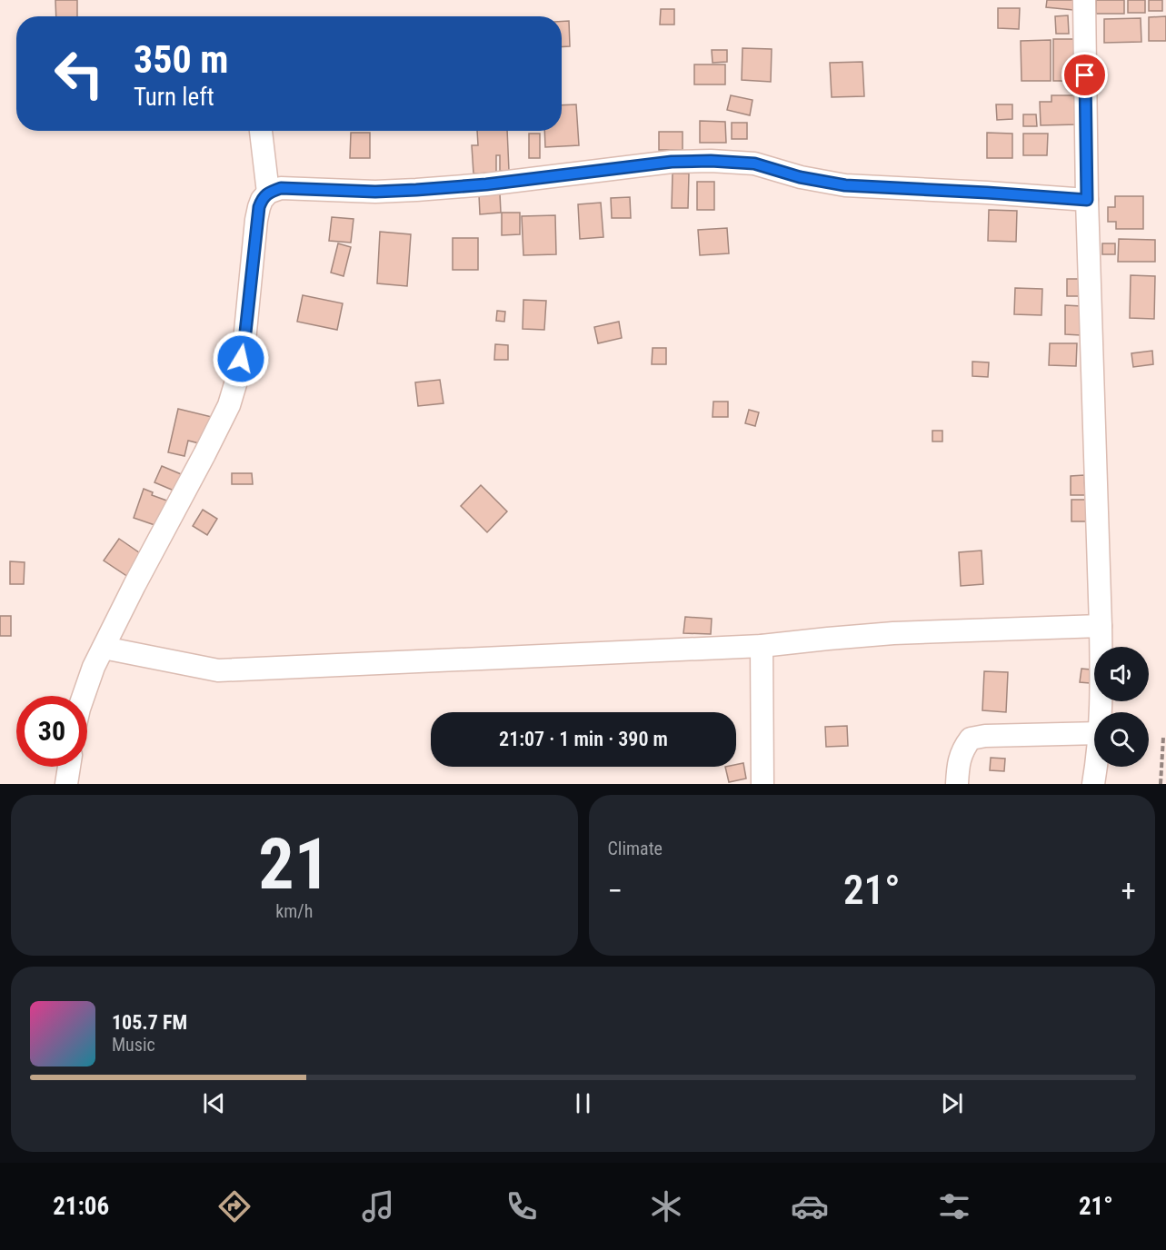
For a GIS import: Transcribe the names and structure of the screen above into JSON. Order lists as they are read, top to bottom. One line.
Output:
{"page":{"turn":["350 m","Turn left"],"limit":"30","trip":"21:07 · 1 min · 390 m","tile":[["21","km/h"],"Climate"],"heat":["−","21°","+"],"song":["105.7 FM","Music"],"tabs":["21:06","21°"]}}
